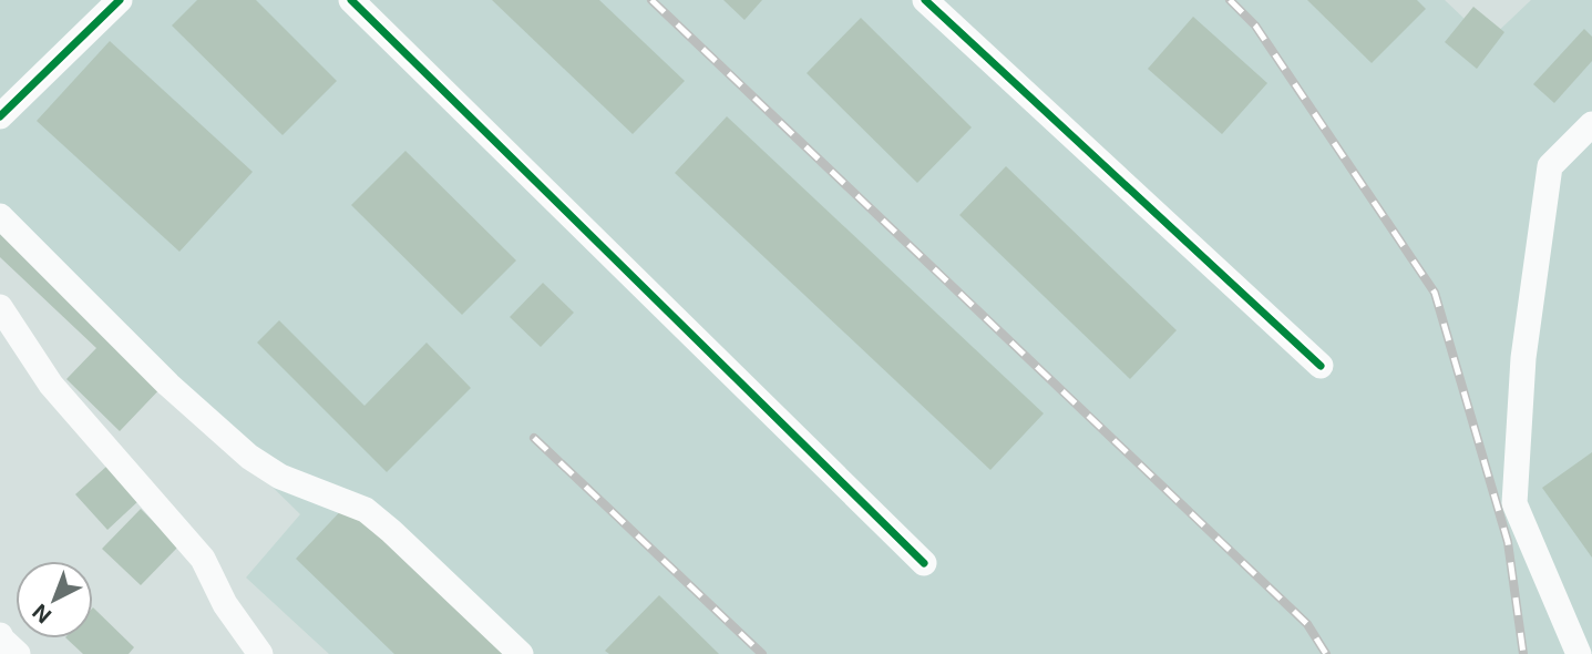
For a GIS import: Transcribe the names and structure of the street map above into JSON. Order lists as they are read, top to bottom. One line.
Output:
{"north":"bottom left"}
